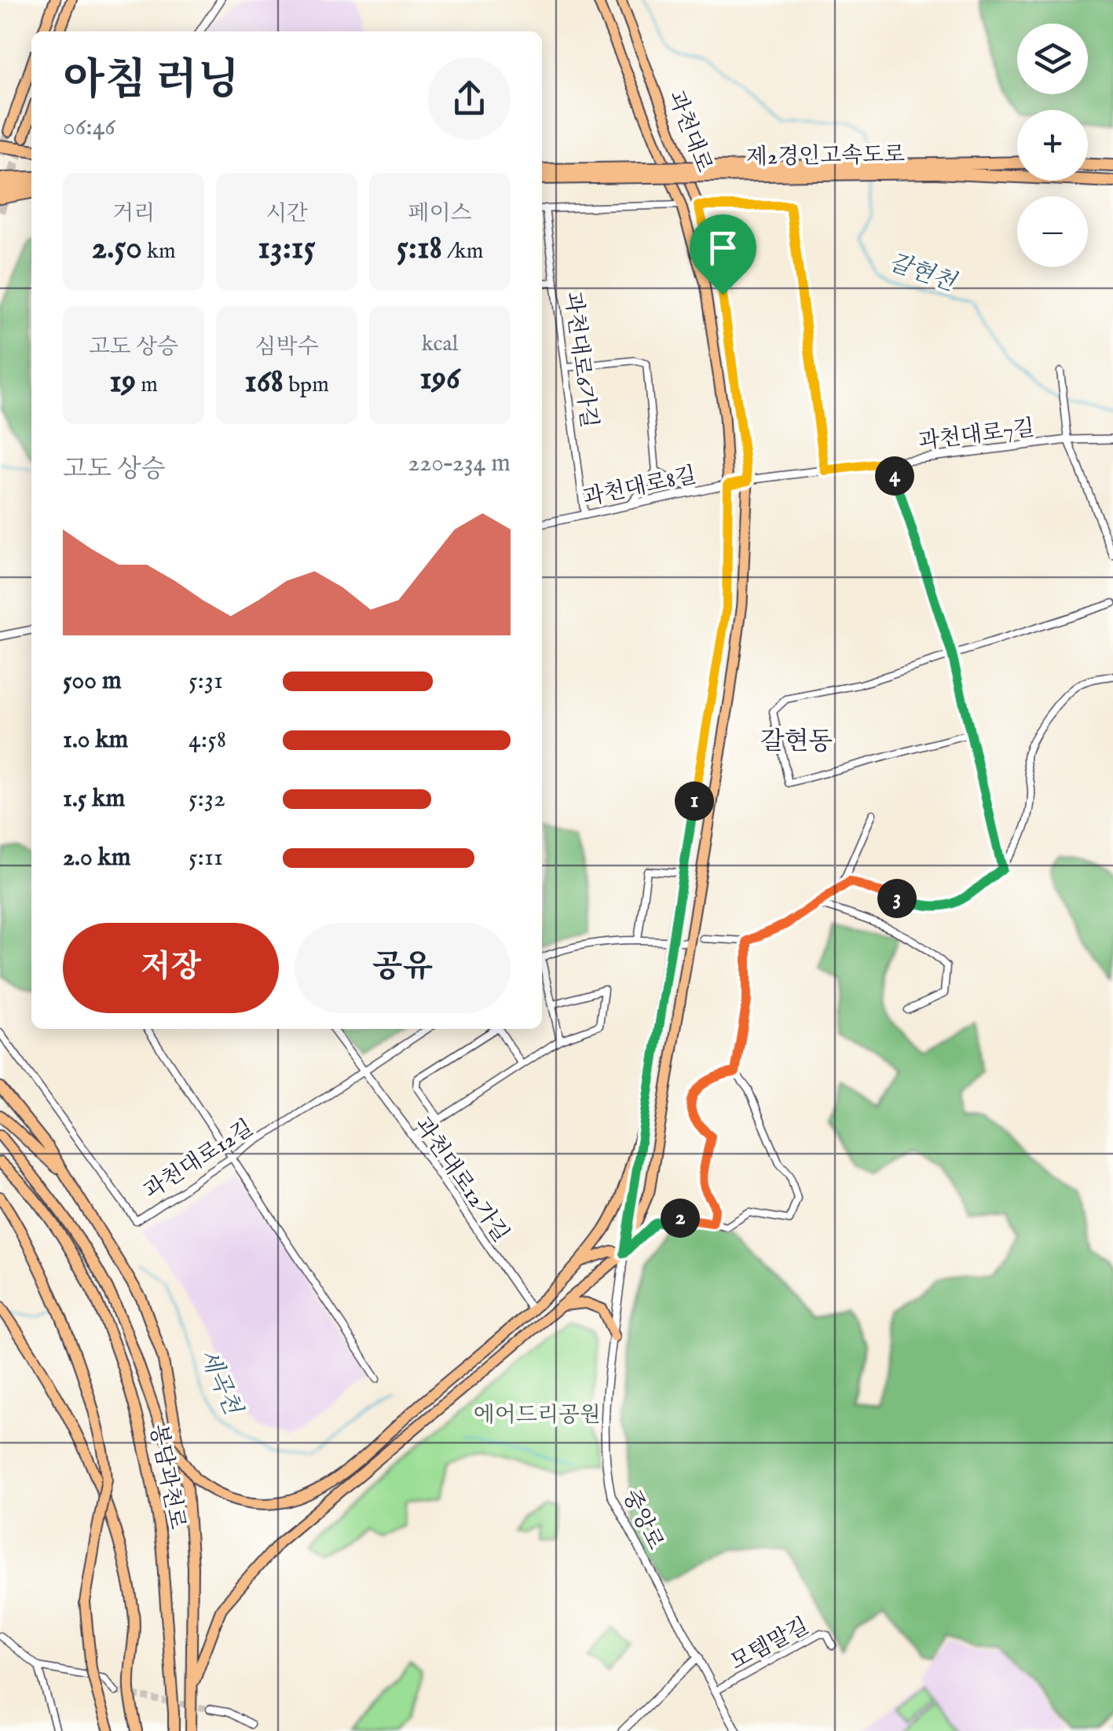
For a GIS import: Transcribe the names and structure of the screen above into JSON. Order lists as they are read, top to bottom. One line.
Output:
{"streets":{"highway":["제2경인고속도로","봉담과천로"],"main road":["과천대로"],"street":["과천대로6가길","과천대로7길","과천대로8길","과천대로12길","과천대로12가길","중앙로","모템말길"]},"crossings":[["과천대로","과천대로7길"],["과천대로","과천대로8길"],["과천대로","중앙로"],["과천대로6가길","과천대로8길"],["과천대로7길","과천대로8길"],["과천대로12길","과천대로12가길"],["중앙로","모템말길"]],"districts":["갈현동"],"water":["갈현천","세곡천"],"parks":["에어드리공원"],"page":{"map_buttons":["+","−"],"heading":["아침 러닝","06:46"],"stats":[["거리","2.50 km"],["시간","13:15"],["페이스","5:18 /km"],["고도 상승","19 m"],["심박수","168 bpm"],["kcal","196"]],"chart":["고도 상승","220–234 m"],"pins":["4","1","3","2"],"list":[{"name":"500 m","note":"5:31"},{"name":"1.0 km","note":"4:58"},{"name":"1.5 km","note":"5:32"},{"name":"2.0 km","note":"5:11"}],"buttons":["저장","공유"]}}
